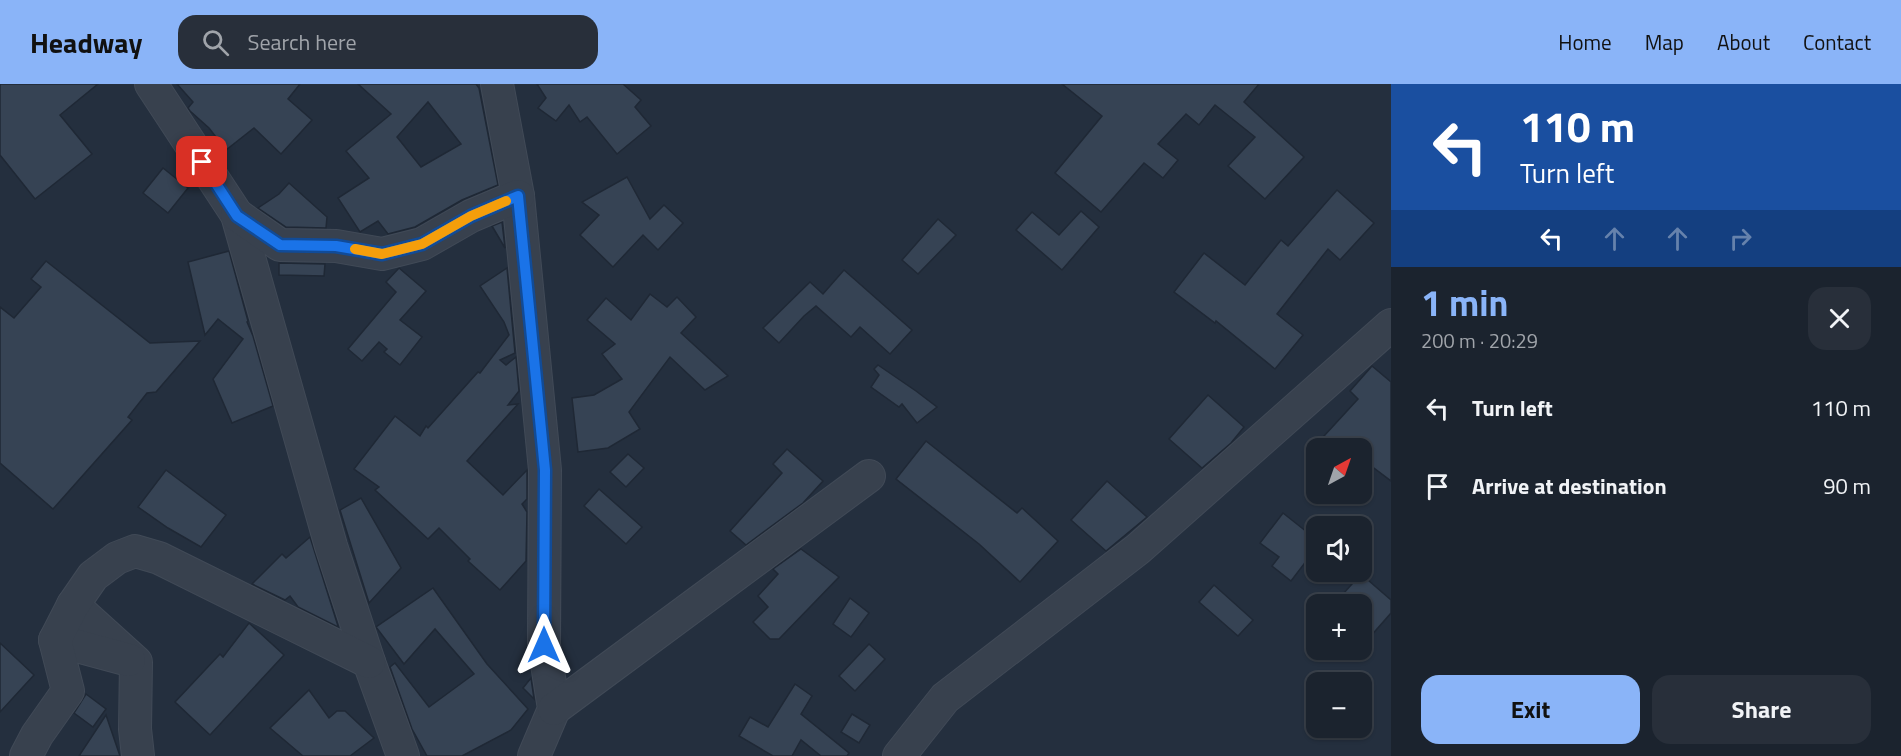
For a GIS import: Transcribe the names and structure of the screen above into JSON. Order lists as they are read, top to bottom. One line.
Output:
{"north":"top right","page":{"header":"Headway","search":"Search here","nav":["Home","Map","About","Contact"],"turn":["110 m","Turn left"],"heading":["1 min","200 m · 20:29"],"list":[{"name":"Turn left","value":"110 m"},{"name":"Arrive at destination","value":"90 m"}],"map_buttons":["+","−"],"buttons":["Exit","Share"]}}
